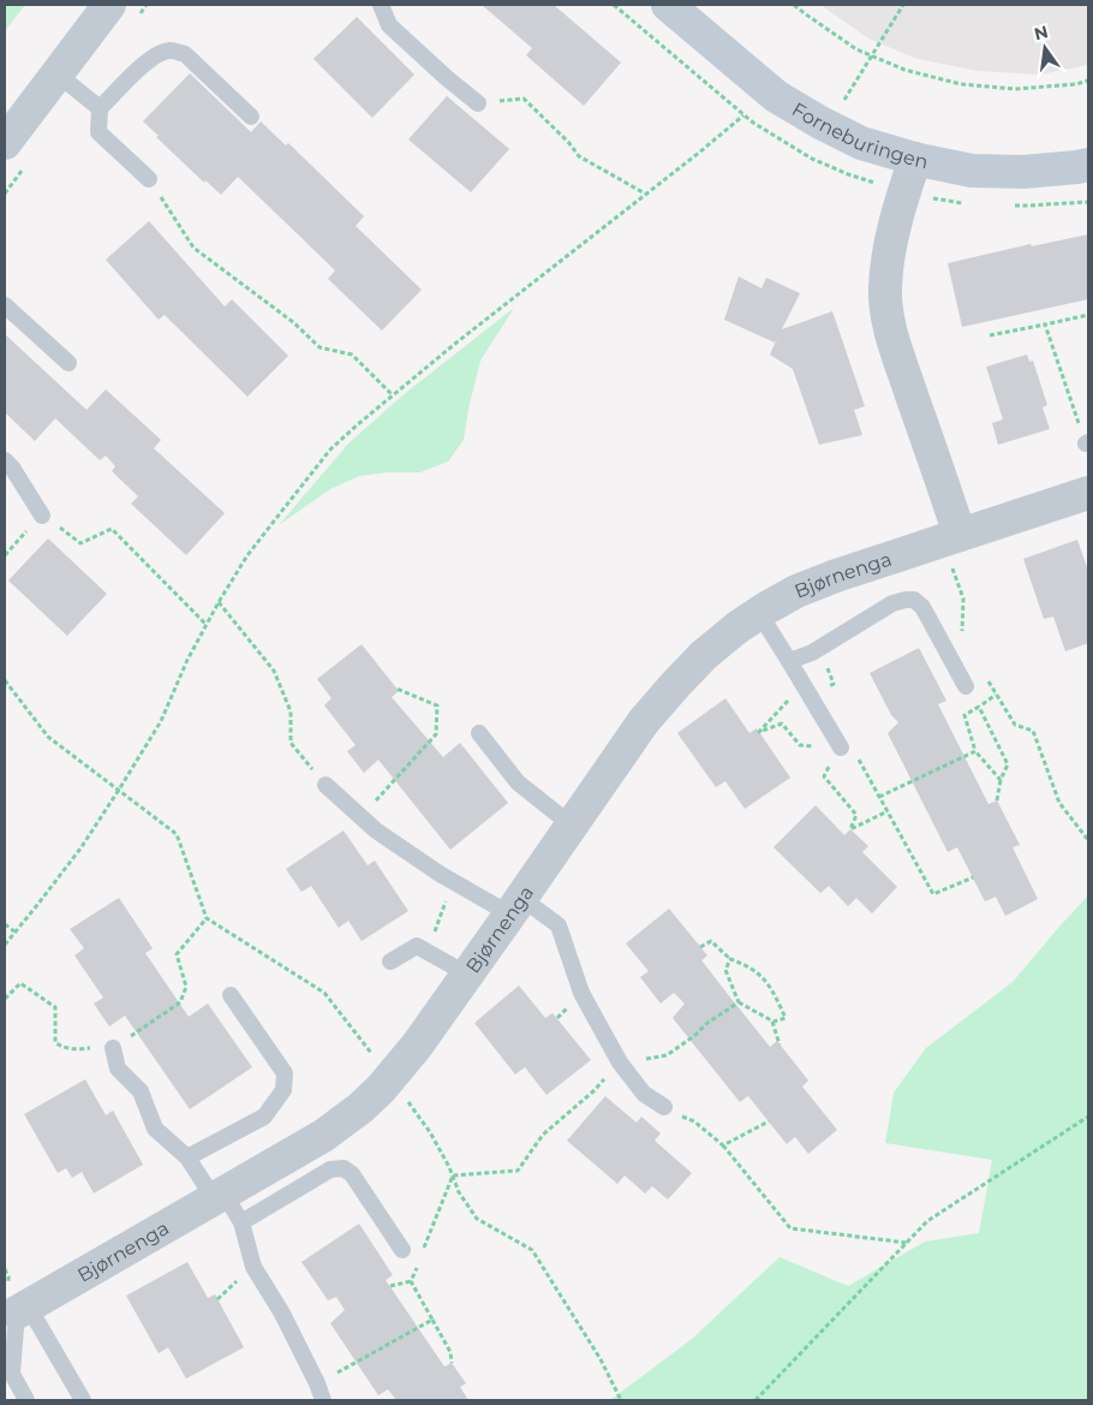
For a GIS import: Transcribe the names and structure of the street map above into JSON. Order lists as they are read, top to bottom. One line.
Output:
{"streets":{"street":["Forneburingen","Bjørnenga"]},"north":"top"}
